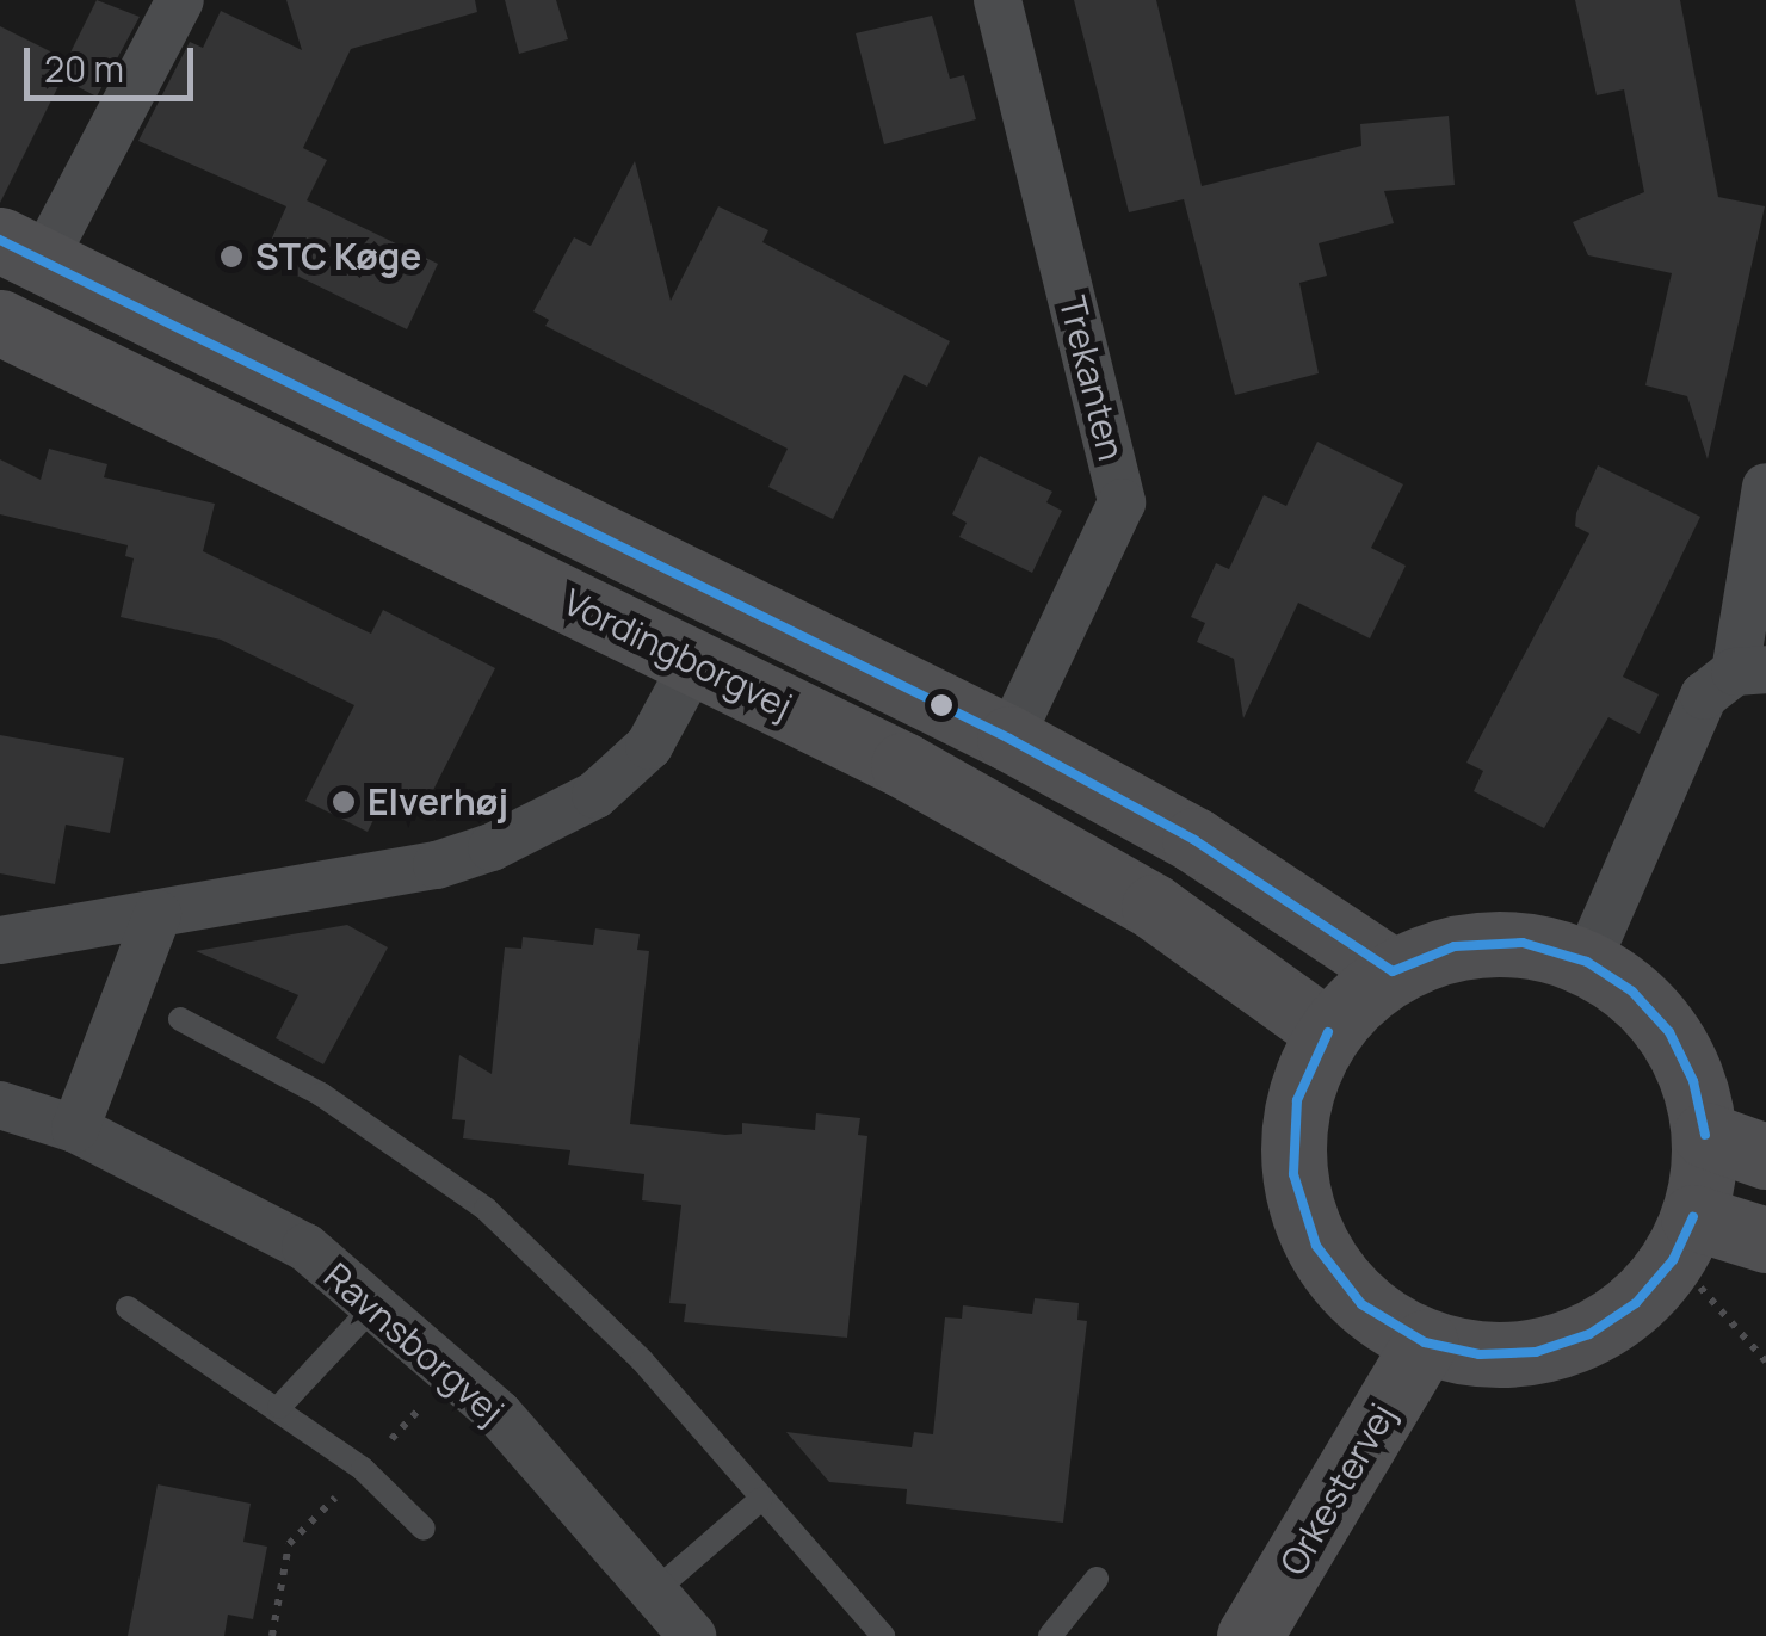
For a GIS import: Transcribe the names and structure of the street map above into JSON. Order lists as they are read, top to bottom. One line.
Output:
{"streets":{"main road":["Vordingborgvej","Orkestervej"],"street":["Trekanten","Ravnsborgvej"]},"crossings":[["Trekanten","Vordingborgvej"],["Vordingborgvej","Orkestervej"]],"places":["STC Køge","Elverhøj"],"scale_bar":"20 m"}
